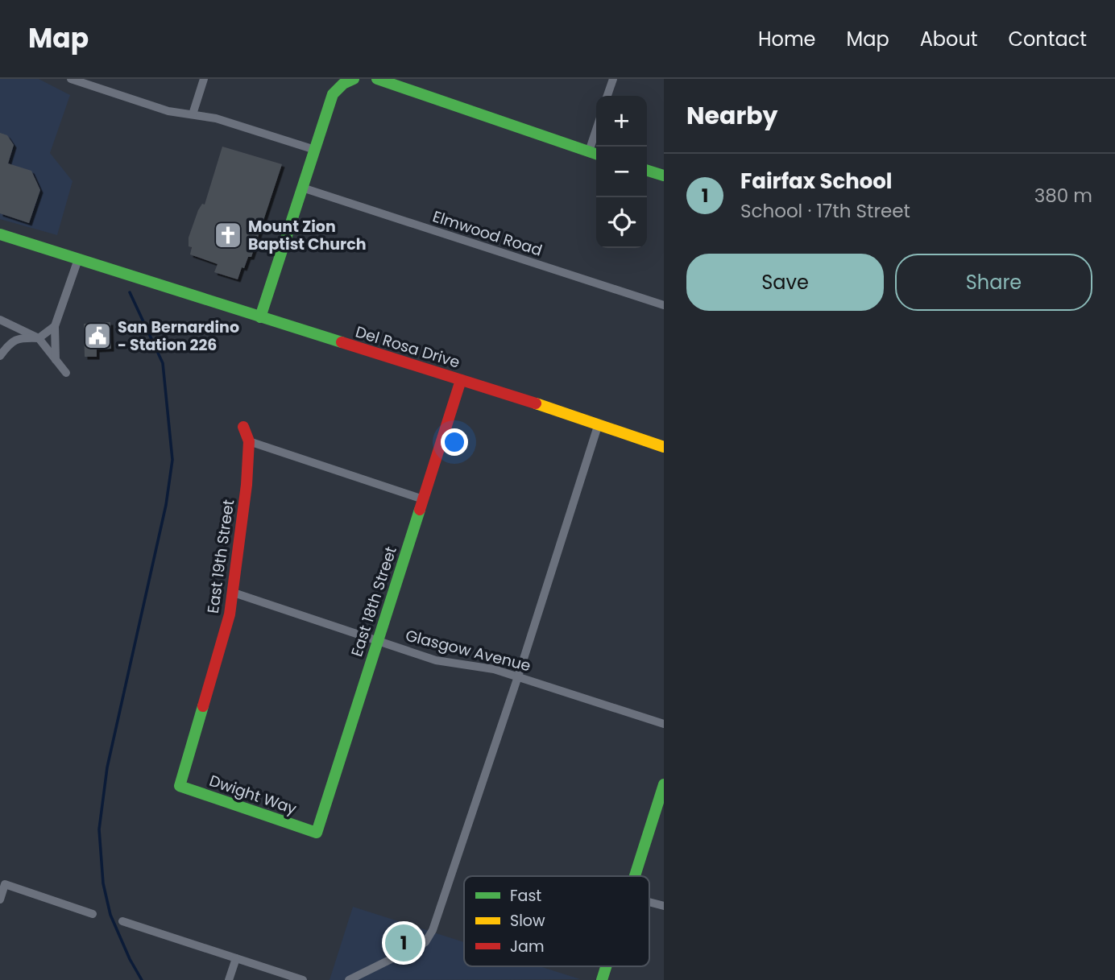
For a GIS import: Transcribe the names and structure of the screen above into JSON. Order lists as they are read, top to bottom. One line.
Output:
{"streets":{"street":["Elmwood Road","Del Rosa Drive","East 19th Street","East 18th Street","Glasgow Avenue","Dwight Way"]},"crossings":[["Del Rosa Drive","East 18th Street"],["East 19th Street","Glasgow Avenue"],["East 19th Street","Dwight Way"],["East 18th Street","Glasgow Avenue"],["East 18th Street","Dwight Way"]],"places":{"church":["Mount Zion Baptist Church"],"public building":["San Bernardino - Station 226"]},"legend":["Fast","Slow","Jam"],"page":{"header":"Map","nav":["Home","Map","About","Contact"],"heading":"Nearby","map_buttons":["+","−"],"list":[{"mark":"1","name":"Fairfax School","note":"School · 17th Street","value":"380 m"}],"buttons":["Save","Share"],"pins":"1"}}
